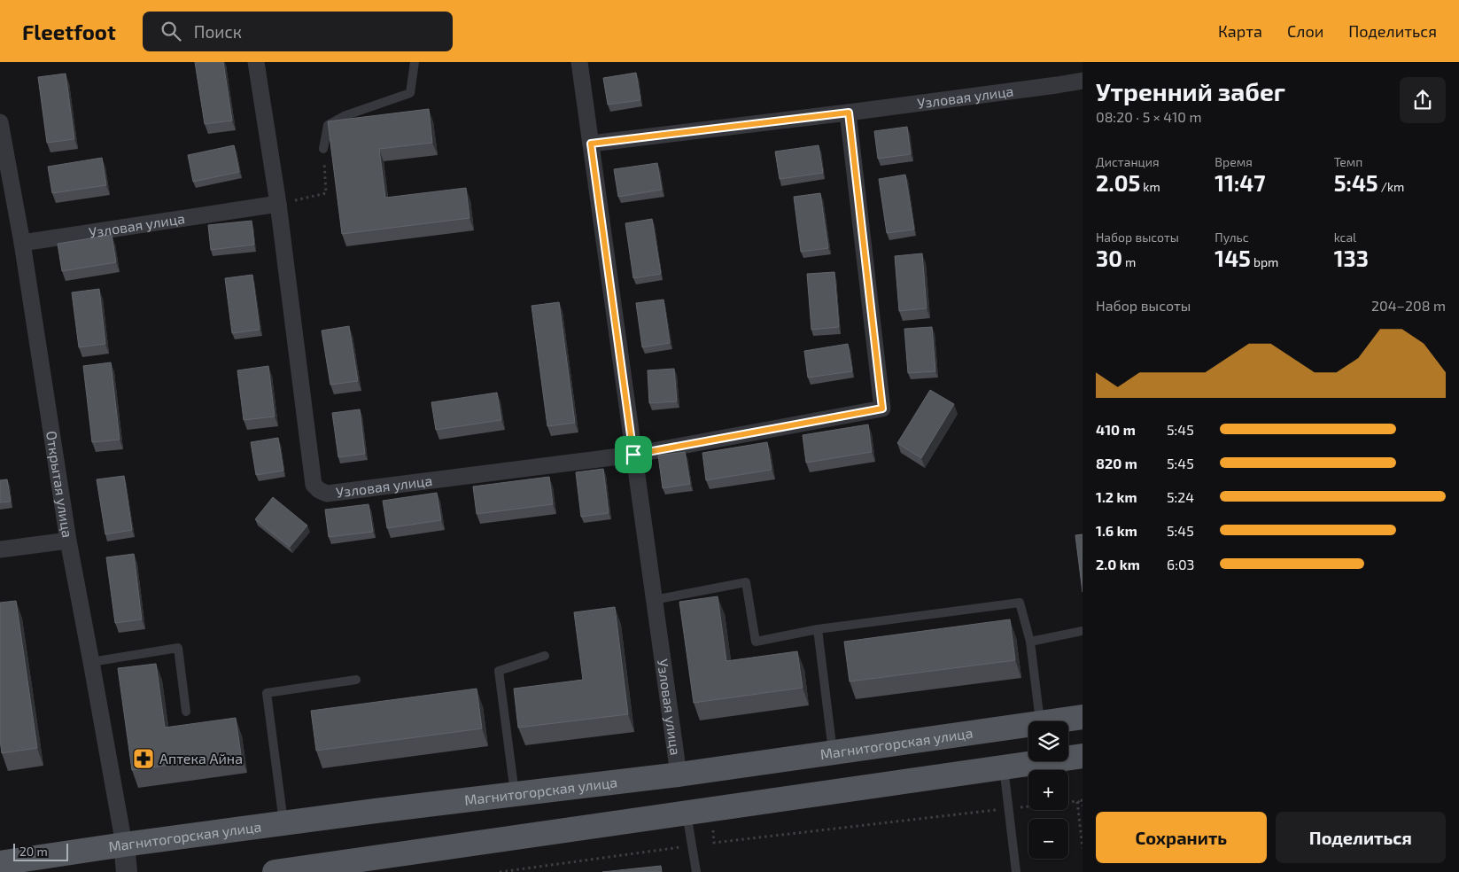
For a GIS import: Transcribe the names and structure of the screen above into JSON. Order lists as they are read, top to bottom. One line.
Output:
{"streets":{"main road":["Магнитогорская улица"],"street":["Узловая улица","Открытая улица"]},"crossings":[["Узловая улица","Открытая улица"],["Узловая улица","Магнитогорская улица"],["Открытая улица","Магнитогорская улица"]],"places":{"pharmacy":["Аптека Айна"]},"scale_bar":"20 m","page":{"header":"Fleetfoot","search":"Поиск","nav":["Карта","Слои","Поделиться"],"heading":["Утренний забег","08:20 · 5 × 410 m"],"stats":[["Дистанция","2.05 km"],["Время","11:47"],["Темп","5:45 /km"],["Набор высоты","30 m"],["Пульс","145 bpm"],["kcal","133"]],"chart":["Набор высоты","204–208 m"],"list":[{"name":"410 m","note":"5:45"},{"name":"820 m","note":"5:45"},{"name":"1.2 km","note":"5:24"},{"name":"1.6 km","note":"5:45"},{"name":"2.0 km","note":"6:03"}],"map_buttons":["+","−"],"buttons":["Сохранить","Поделиться"],"scale":"20 m"}}
